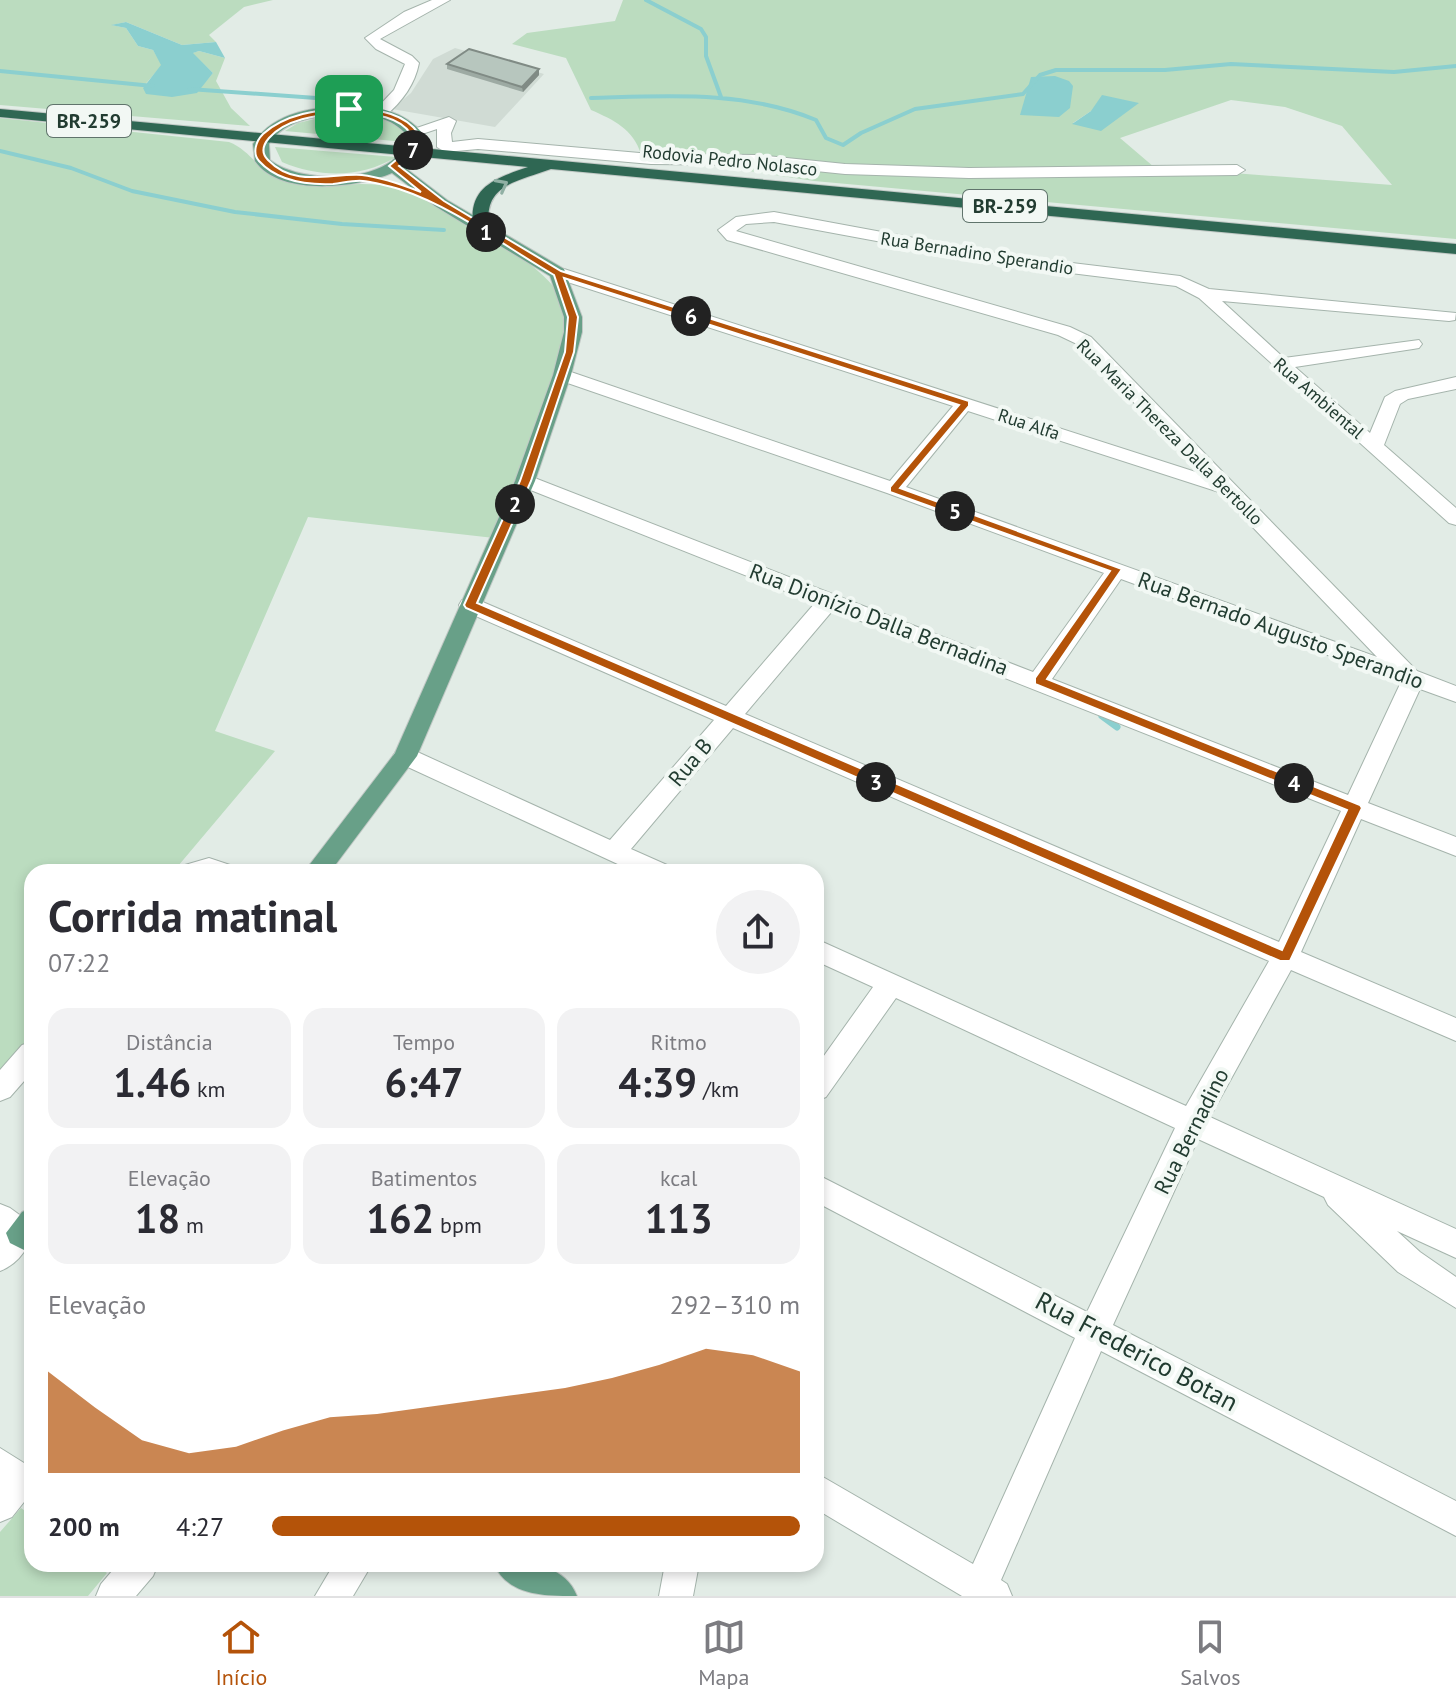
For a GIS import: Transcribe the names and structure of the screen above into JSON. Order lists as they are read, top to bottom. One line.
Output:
{"streets":{"highway":["BR-259","Rodovia Pedro Nolasco"],"street":["Rua Bernadino Sperandio","Rua Ambiental","Rua Alfa","Rua Maria Thereza Dalla Bertollo","Rua Dionízio Dalla Bernadina","Rua Bernado Augusto Sperandio","Rua B","Rua Bernadino","Rua Frederico Botan"]},"crossings":[["Rua Bernadino Sperandio","Rua Ambiental"],["Rua Bernadino Sperandio","Rua Maria Thereza Dalla Bertollo"],["Rua Alfa","Rua Maria Thereza Dalla Bertollo"],["Rua Maria Thereza Dalla Bertollo","Rua Bernado Augusto Sperandio"],["Rua Maria Thereza Dalla Bertollo","Rua Bernadino"],["Rua Dionízio Dalla Bernadina","Rua B"],["Rua Dionízio Dalla Bernadina","Rua Bernadino"],["Rua Bernado Augusto Sperandio","Rua Bernadino"],["Rua Bernadino","Rua Frederico Botan"]],"page":{"pins":["7","1","6","2","5","3","4"],"heading":["Corrida matinal","07:22"],"stats":[["Distância","1.46 km"],["Tempo","6:47"],["Ritmo","4:39 /km"],["Elevação","18 m"],["Batimentos","162 bpm"],["kcal","113"]],"chart":["Elevação","292–310 m"],"list":[{"name":"200 m","note":"4:27"}],"tabs":["Início","Mapa","Salvos"]}}
